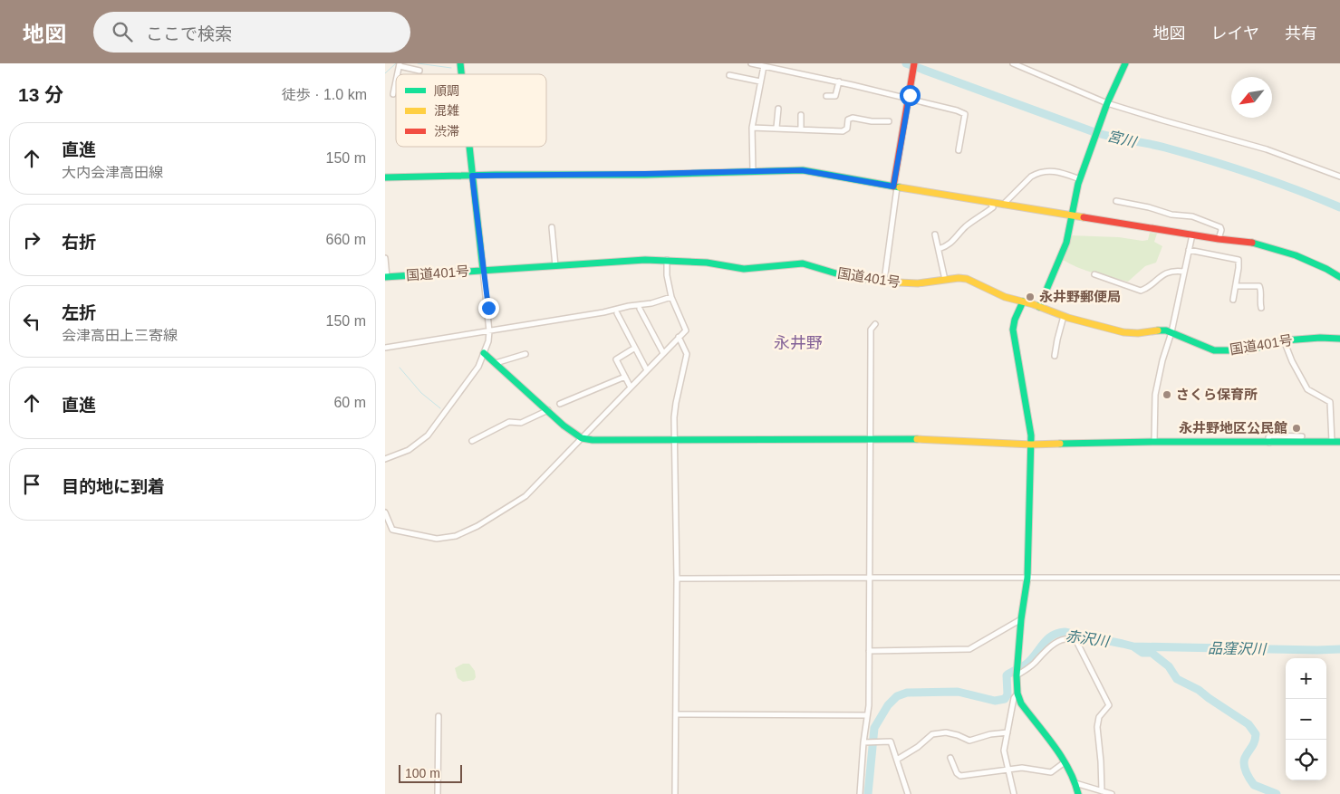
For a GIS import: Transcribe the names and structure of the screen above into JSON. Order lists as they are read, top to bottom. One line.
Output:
{"streets":{"main road":["国道401号"]},"districts":["永井野"],"water":["宮川","赤沢川","品窪沢川"],"places":["永井野郵便局","さくら保育所","永井野地区公民館"],"legend":["順調","混雑","渋滞"],"scale_bar":"100 m","north":"bottom left","page":{"header":"地図","search":"ここで検索","nav":["地図","レイヤ","共有"],"heading":["13 分","徒歩 · 1.0 km"],"list":[["直進","大内会津高田線","150 m"],["右折","660 m"],["左折","会津高田上三寄線","150 m"],["直進","60 m"],"目的地に到着"],"map_buttons":["+","−"],"scale":"100 m"}}
